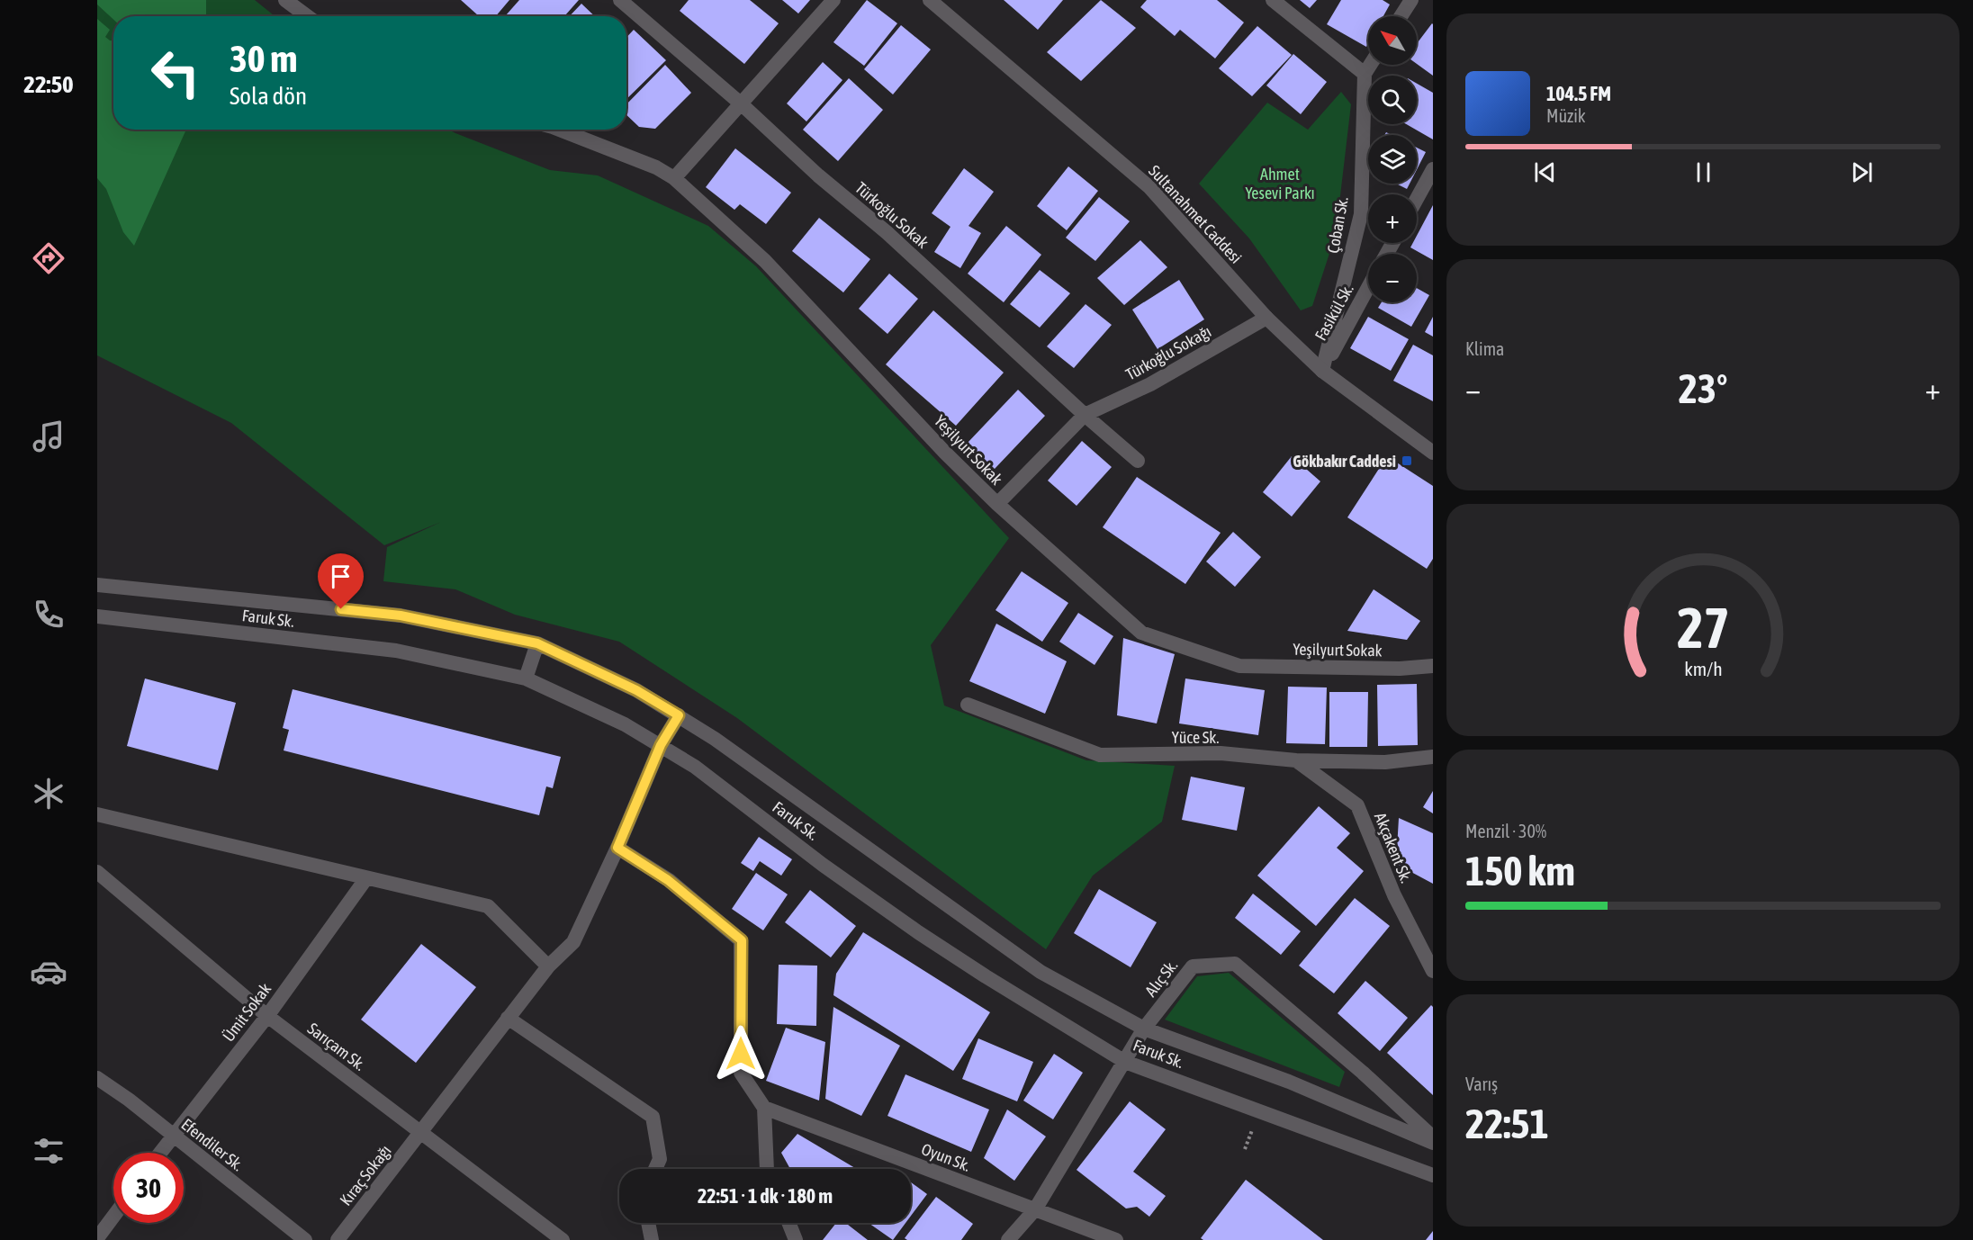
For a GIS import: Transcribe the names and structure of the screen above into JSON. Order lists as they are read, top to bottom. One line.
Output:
{"streets":{"street":["Sultanahmet Caddesi","Türkoğlu Sokak","Çoban Sk.","Fasikül Sk.","Türkoğlu Sokağı","Yeşilyurt Sokak","Faruk Sk.","Yüce Sk.","Akçakent Sk.","Alıç Sk.","Ümit Sokak","Sarıçam Sk.","Efendiler Sk.","Oyun Sk.","Kıraç Sokağı"]},"crossings":[["Sultanahmet Caddesi","Çoban Sk."],["Sultanahmet Caddesi","Fasikül Sk."],["Sultanahmet Caddesi","Türkoğlu Sokağı"],["Türkoğlu Sokak","Türkoğlu Sokağı"],["Çoban Sk.","Fasikül Sk."],["Faruk Sk.","Alıç Sk."],["Faruk Sk.","Kıraç Sokağı"],["Yüce Sk.","Akçakent Sk."],["Alıç Sk.","Oyun Sk."],["Ümit Sokak","Sarıçam Sk."],["Ümit Sokak","Efendiler Sk."],["Sarıçam Sk.","Kıraç Sokağı"]],"parks":["Ahmet Yesevi Parkı"],"places":{"transit":["Gökbakır Caddesi"]},"north":"top left","page":{"tabs":"22:50","map_buttons":["+","−"],"turn":["30 m","Sola dön"],"song":["104.5 FM","Müzik"],"tile":["Klima",["Menzil · 30%","150 km"],["Varış","22:51"]],"heat":["−","23°","+"],"limit":"30","trip":"22:51 · 1 dk · 180 m","gauge":["27","km/h"]}}
